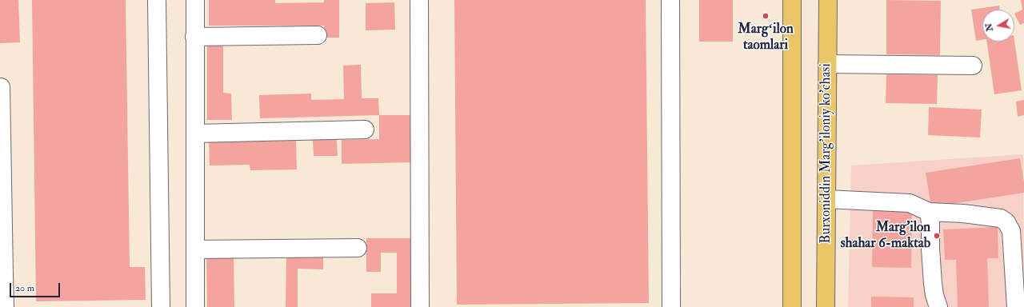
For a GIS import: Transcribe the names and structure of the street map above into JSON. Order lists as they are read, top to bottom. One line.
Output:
{"streets":{"main road":["Burxoniddin Marg’iloniy ko’chasi"]},"places":["Margʻilon taomlari","Marg'ilon shahar 6-maktab"],"scale_bar":"20 m","north":"left"}
